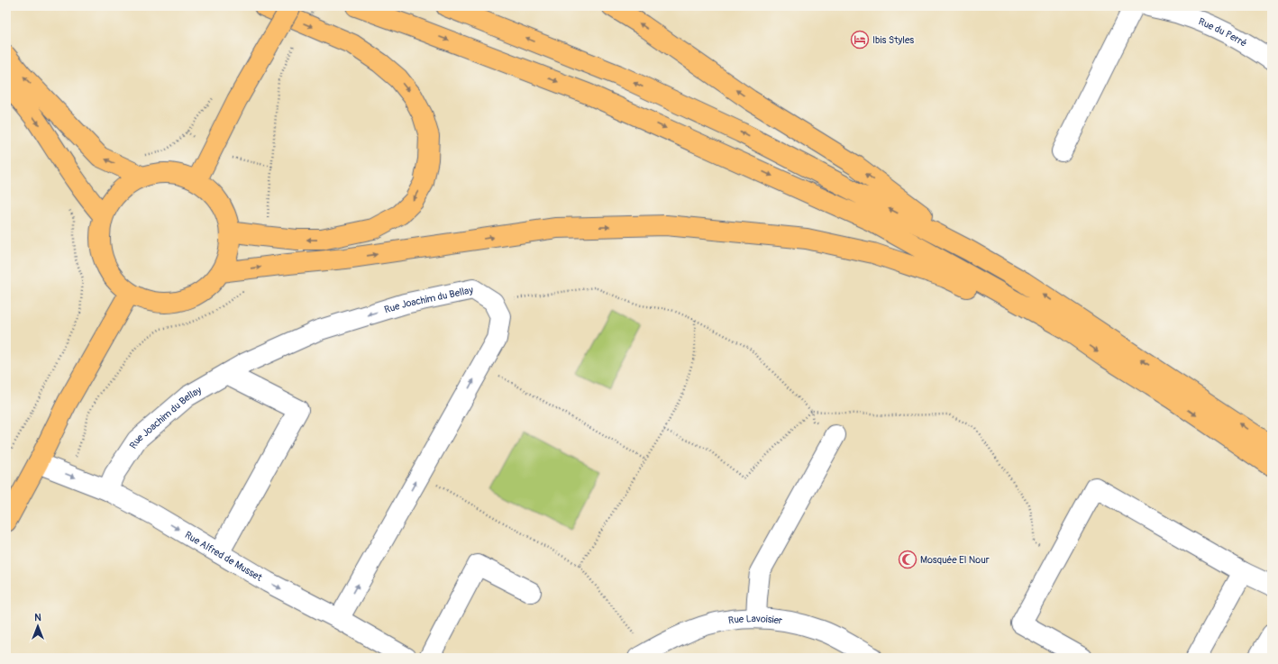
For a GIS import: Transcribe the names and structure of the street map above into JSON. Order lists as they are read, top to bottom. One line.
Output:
{"streets":{"street":["Rue du Perré","Rue Joachim du Bellay","Rue Alfred de Musset","Rue Lavoisier"]},"crossings":[["Rue Joachim du Bellay","Rue Alfred de Musset"]],"one_way":["Rue Joachim du Bellay","Rue Alfred de Musset"],"places":{"hotel":["Ibis Styles"],"mosque":["Mosquée El Nour"]},"north":"top"}
